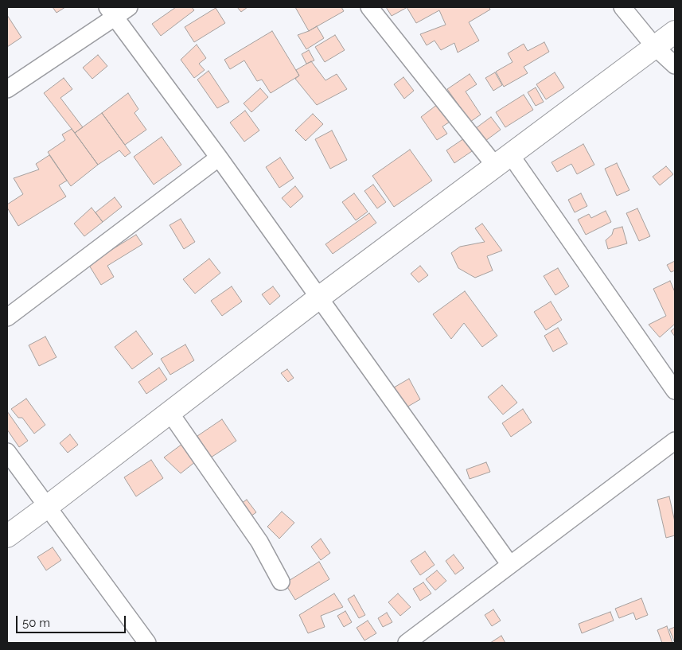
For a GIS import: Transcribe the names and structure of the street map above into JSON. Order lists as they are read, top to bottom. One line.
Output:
{"scale_bar":"50 m"}
